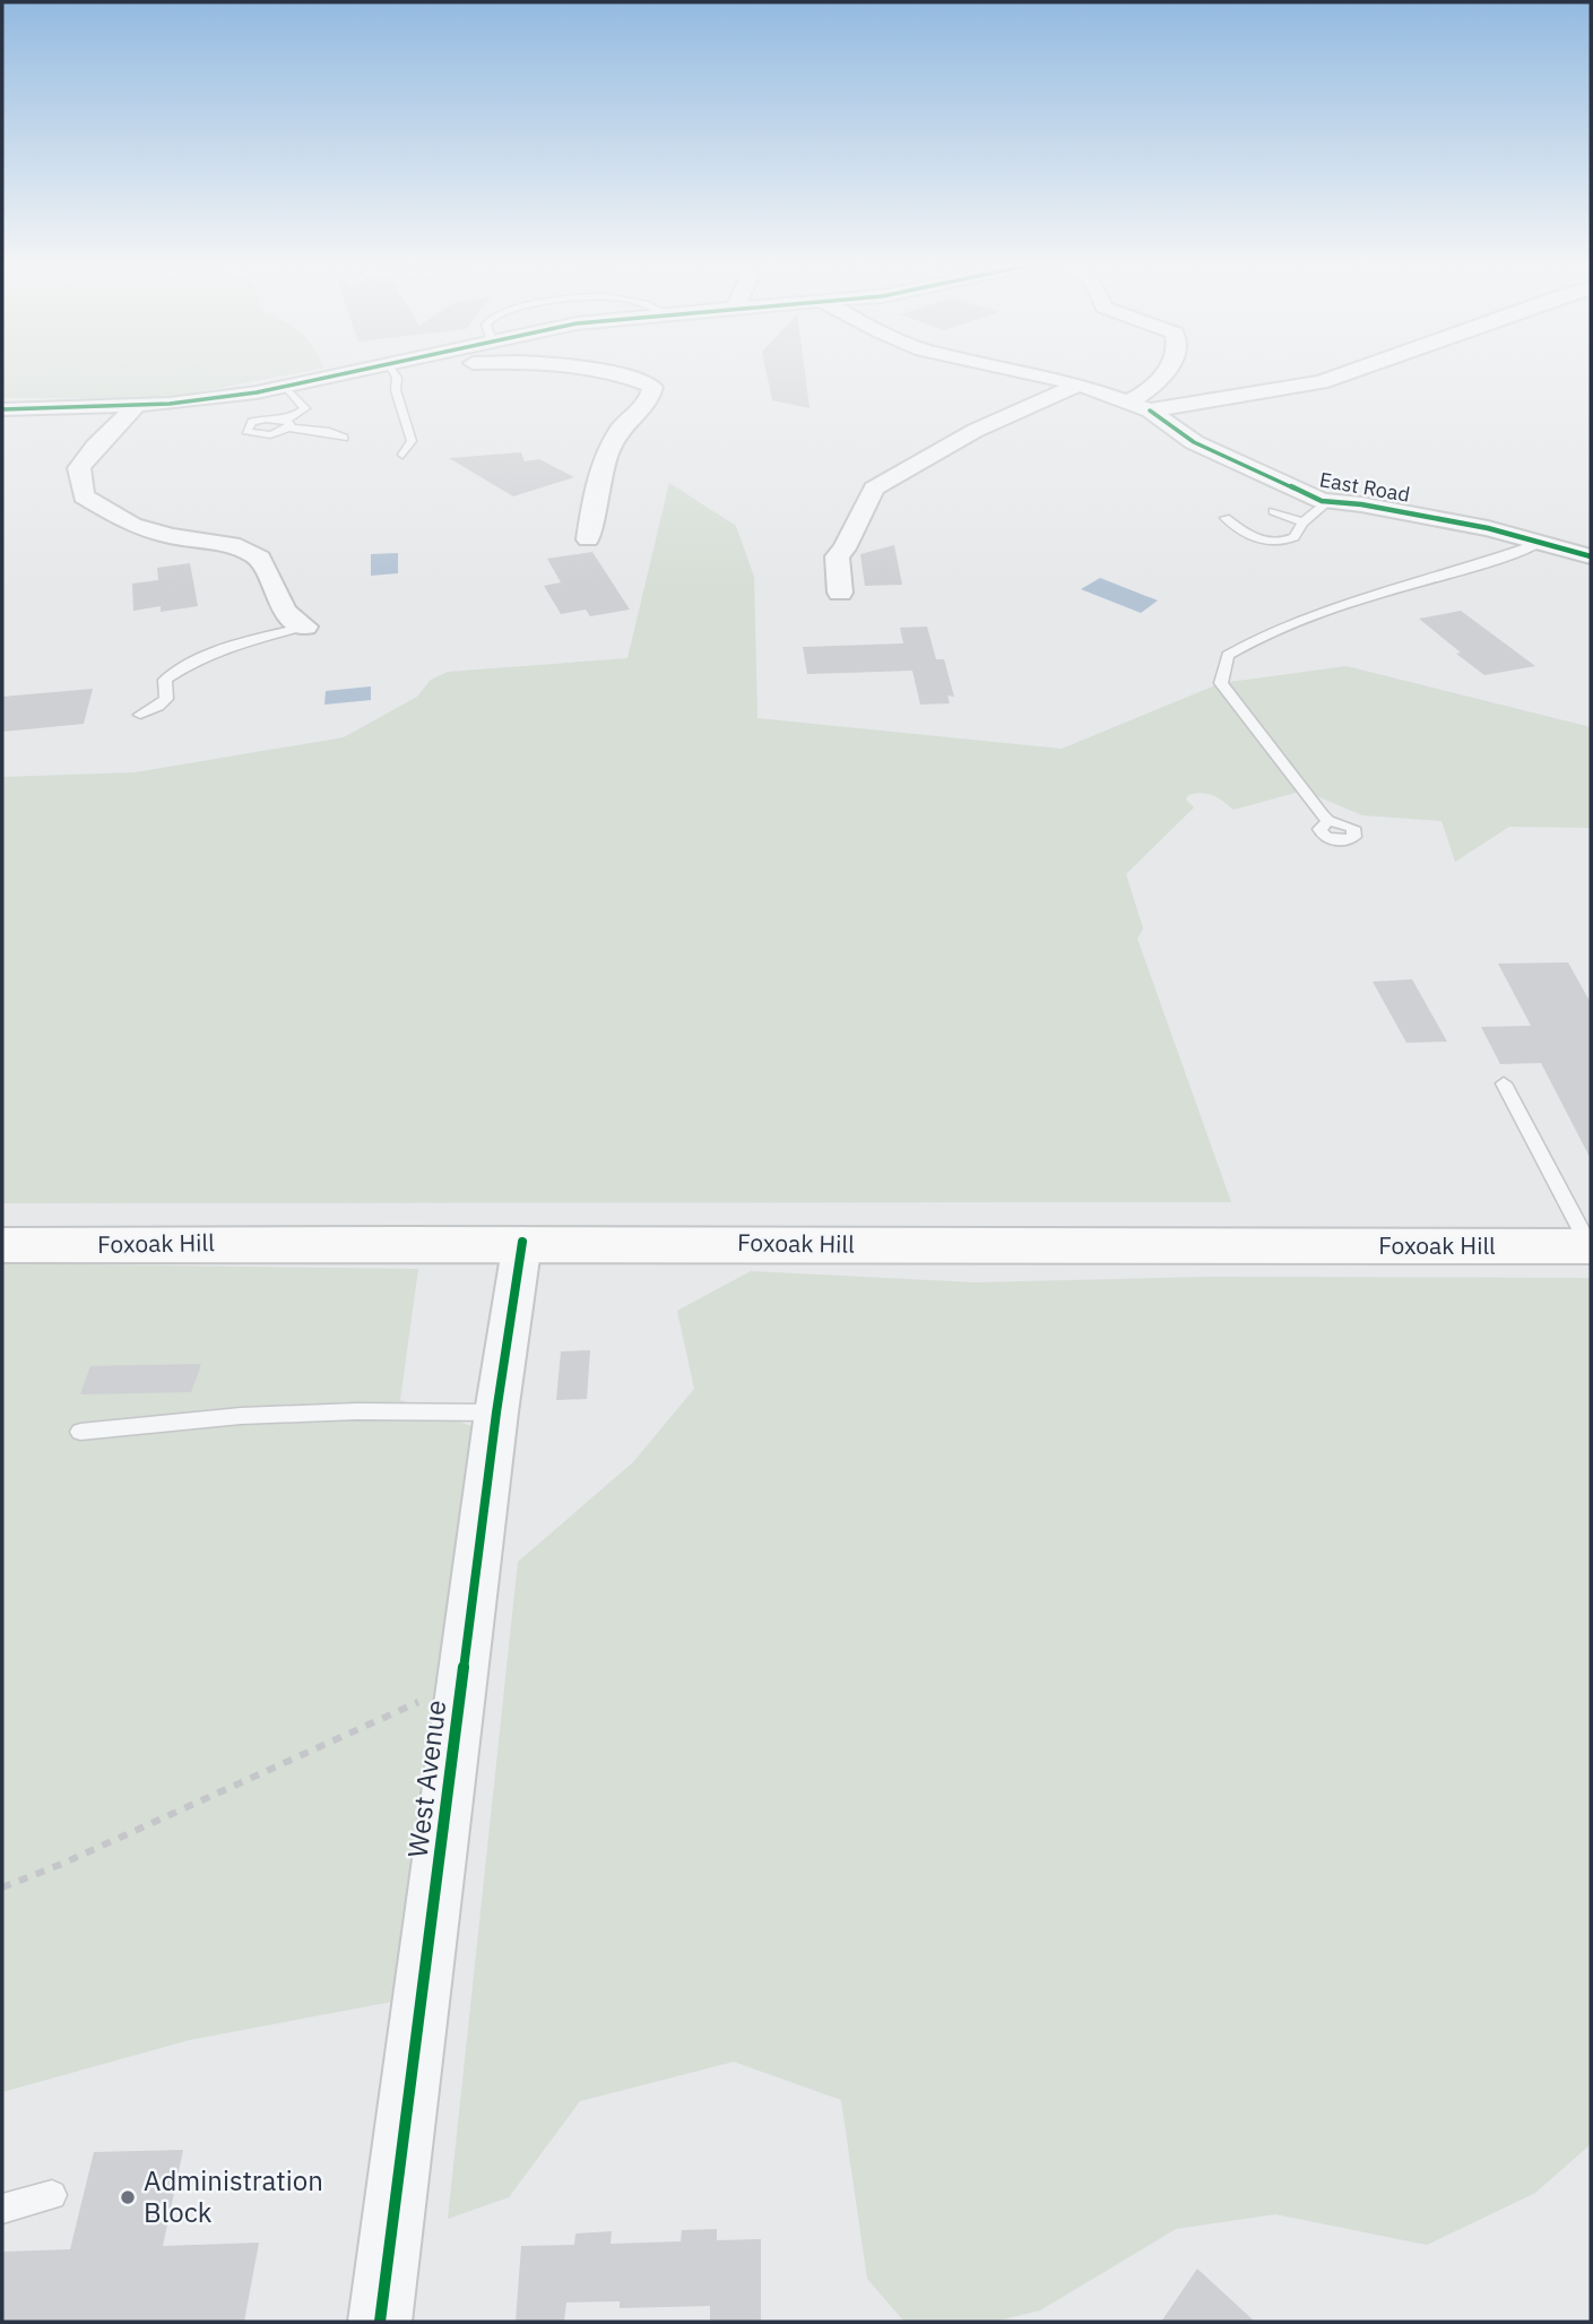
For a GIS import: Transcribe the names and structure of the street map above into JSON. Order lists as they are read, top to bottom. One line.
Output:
{"streets":{"main road":["Foxoak Hill"],"street":["East Road","West Avenue"]},"crossings":[["Foxoak Hill","West Avenue"]],"places":["Administration Block"]}
